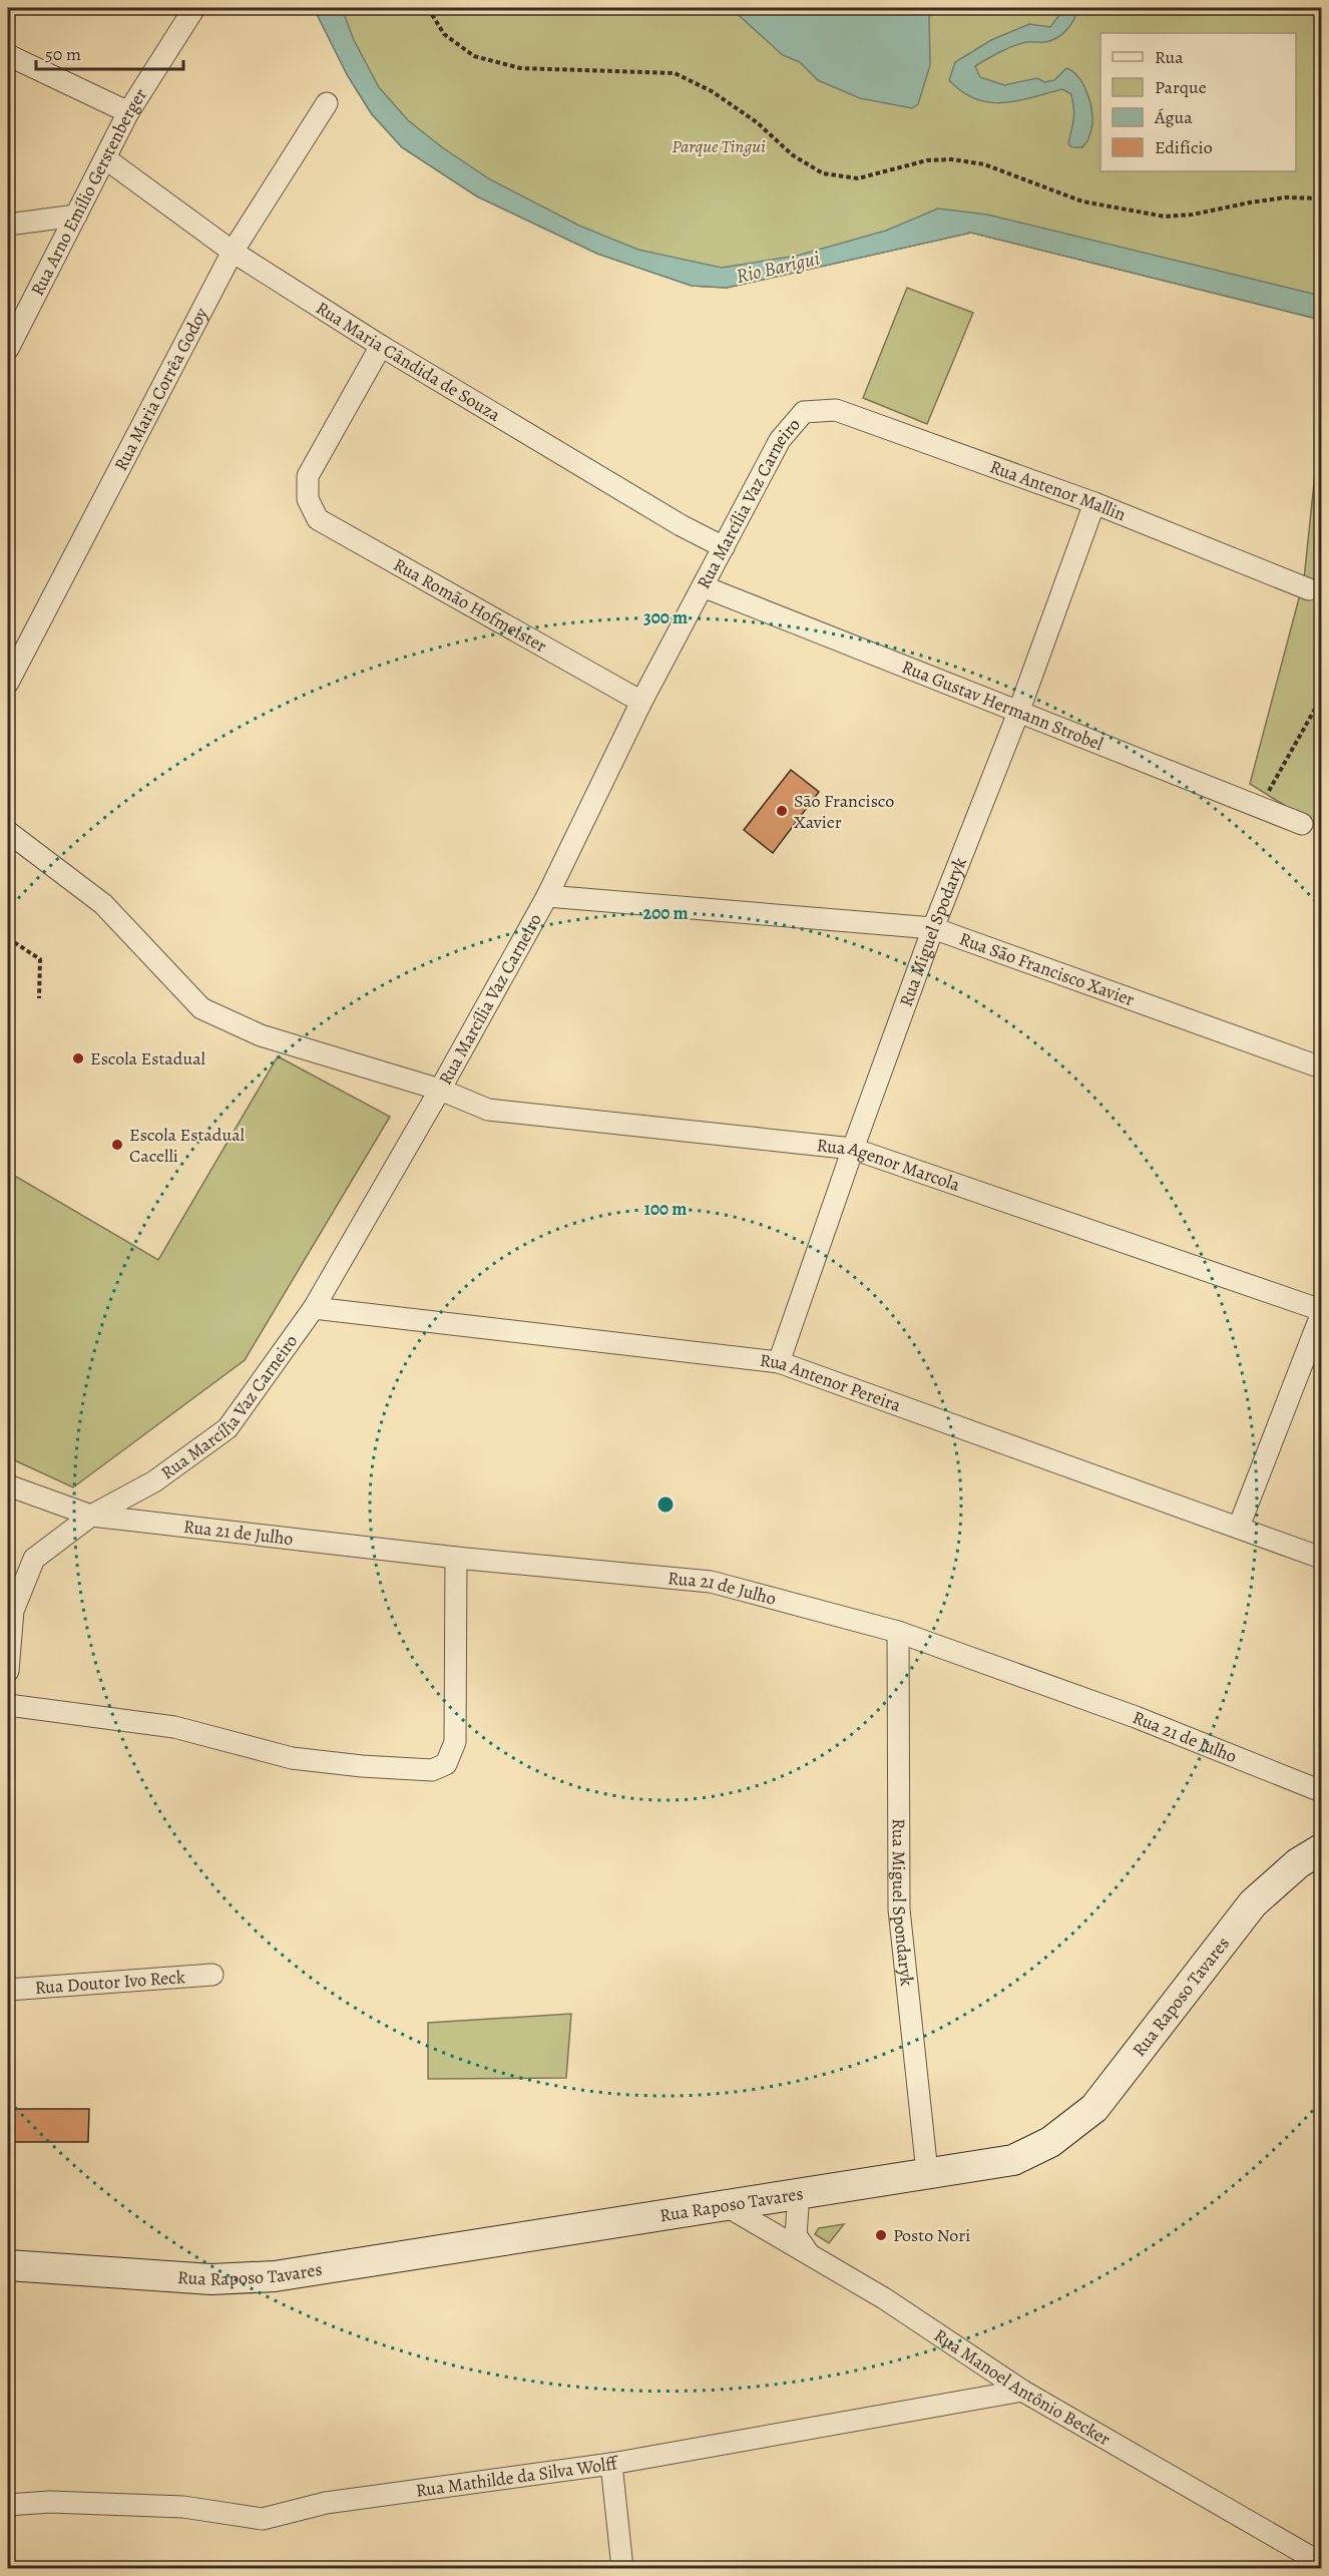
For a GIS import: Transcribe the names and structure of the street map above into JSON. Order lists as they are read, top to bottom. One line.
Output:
{"streets":{"main road":["Rua Raposo Tavares"],"street":["Rua Arno Emílio Gerstenberger","Rua Maria Cândida de Souza","Rua Maria Corrêa Godoy","Rua Antenor Mallin","Rua Marcília Vaz Carneiro","Rua Romão Hofmeister","Rua Gustav Hermann Strobel","Rua Miguel Spodaryk","Rua São Francisco Xavier","Rua Agenor Marcola","Rua Antenor Pereira","Rua 21 de Julho","Rua Miguel Spondaryk","Rua Doutor Ivo Reck","Rua Manoel Antônio Becker","Rua Mathilde da Silva Wolff"]},"crossings":[["Rua Arno Emílio Gerstenberger","Rua Maria Cândida de Souza"],["Rua Maria Cândida de Souza","Rua Maria Corrêa Godoy"],["Rua Maria Cândida de Souza","Rua Marcília Vaz Carneiro"],["Rua Maria Cândida de Souza","Rua Romão Hofmeister"],["Rua Antenor Mallin","Rua Marcília Vaz Carneiro"],["Rua Antenor Mallin","Rua Miguel Spodaryk"],["Rua Marcília Vaz Carneiro","Rua Romão Hofmeister"],["Rua Marcília Vaz Carneiro","Rua Gustav Hermann Strobel"],["Rua Marcília Vaz Carneiro","Rua São Francisco Xavier"],["Rua Marcília Vaz Carneiro","Rua Agenor Marcola"],["Rua Marcília Vaz Carneiro","Rua Antenor Pereira"],["Rua Marcília Vaz Carneiro","Rua 21 de Julho"],["Rua Gustav Hermann Strobel","Rua Miguel Spodaryk"],["Rua Miguel Spodaryk","Rua São Francisco Xavier"],["Rua Miguel Spodaryk","Rua Agenor Marcola"],["Rua Miguel Spodaryk","Rua Antenor Pereira"],["Rua 21 de Julho","Rua Miguel Spondaryk"],["Rua Miguel Spondaryk","Rua Raposo Tavares"],["Rua Raposo Tavares","Rua Manoel Antônio Becker"],["Rua Manoel Antônio Becker","Rua Mathilde da Silva Wolff"]],"water":["Rio Barigui"],"parks":["Parque Tingui"],"places":["São Francisco Xavier","Escola Estadual","Escola Estadual Cacelli","Posto Nori"],"legend":["Rua","Parque","Água","Edifício"],"scale_bar":"50 m","rings":["300 m","200 m","100 m"]}
